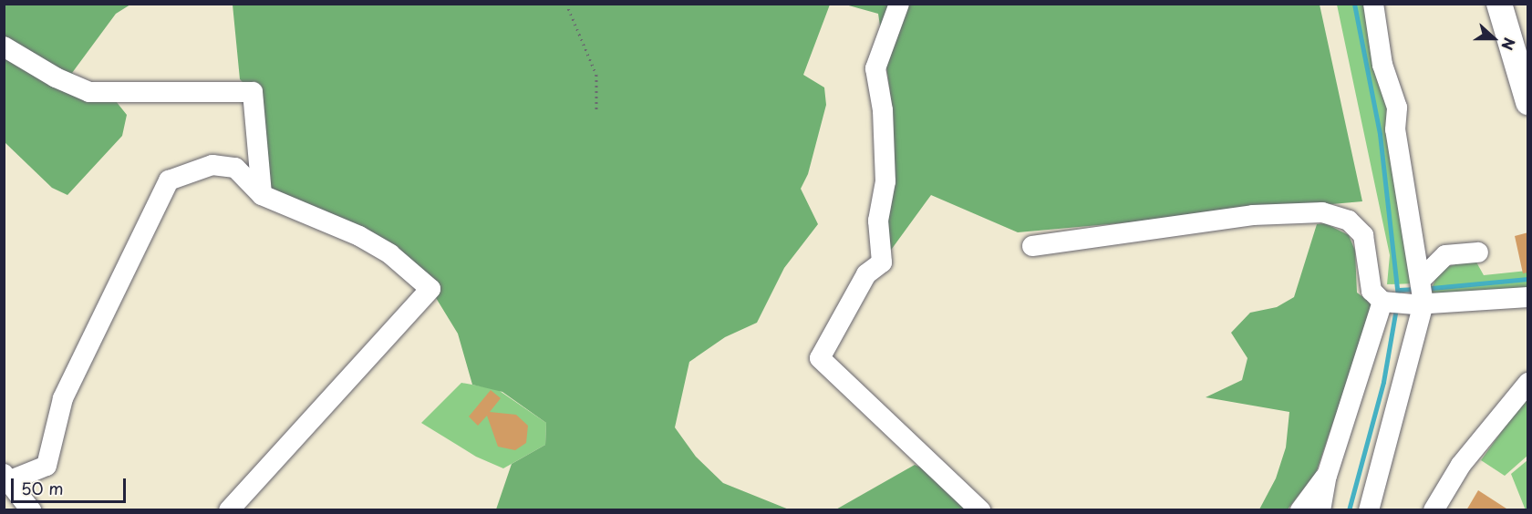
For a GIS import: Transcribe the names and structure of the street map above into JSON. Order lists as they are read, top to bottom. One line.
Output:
{"scale_bar":"50 m","north":"right"}
